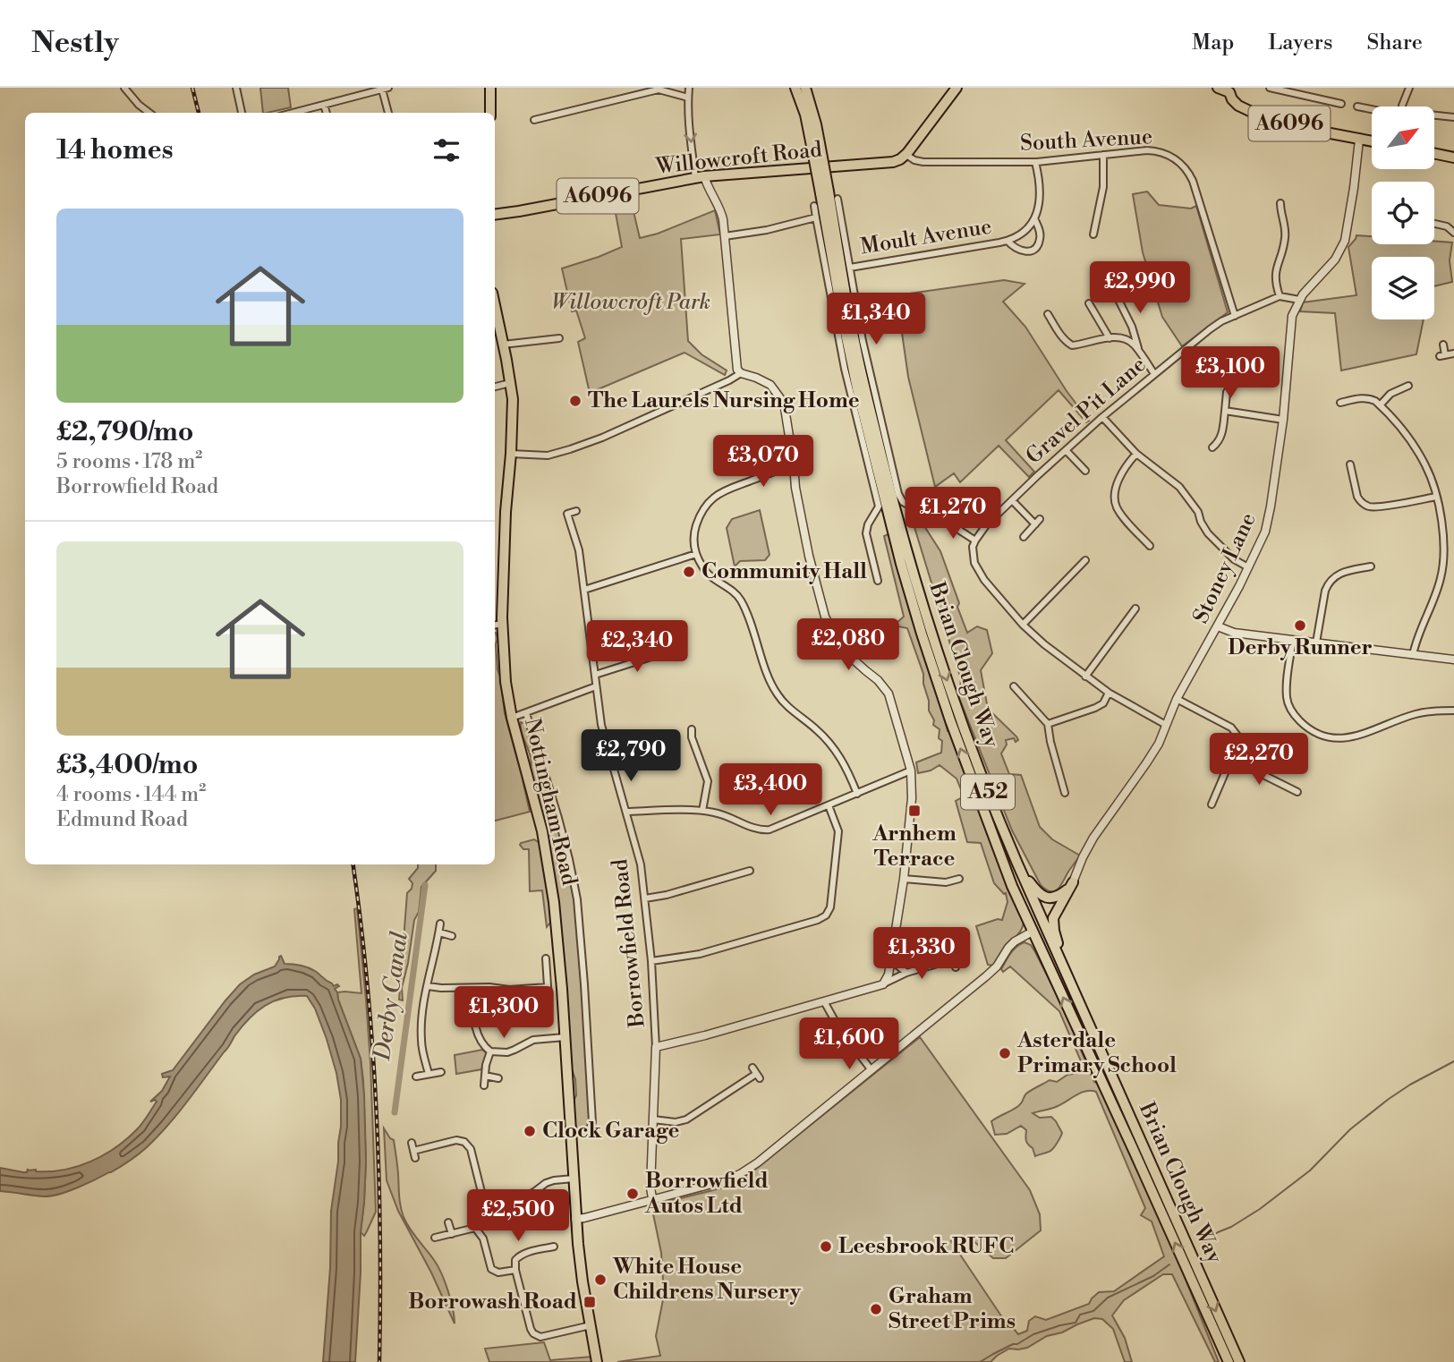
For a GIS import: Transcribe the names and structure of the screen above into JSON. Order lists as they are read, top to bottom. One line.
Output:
{"streets":{"main road":["A6096","Willowcroft Road","Brian Clough Way","A52","Nottingham Road"],"street":["South Avenue","Moult Avenue","Gravel Pit Lane","Stoney Lane","Borrowfield Road"]},"crossings":[["A6096","Stoney Lane"],["South Avenue","Willowcroft Road"],["South Avenue","Moult Avenue"],["South Avenue","Gravel Pit Lane"]],"water":["Derby Canal"],"parks":["Willowcroft Park"],"places":{"other":["The Laurels Nursing Home","Community Hall","Derby Runner","Asterdale Primary School","Clock Garage","Borrowfield Autos Ltd","Leesbrook RUFC","White House Childrens Nursery","Graham Street Prims"],"transit":["Arnhem Terrace","Borrowash Road"]},"north":"top right","page":{"header":"Nestly","nav":["Map","Layers","Share"],"heading":"14 homes","list":[{"name":"£2,790/mo","note":"5 rooms · 178 m² · Borrowfield Road"},{"name":"£3,400/mo","note":"4 rooms · 144 m² · Edmund Road"}],"price":["£2,990","£1,340","£3,100","£3,070","£1,270","£2,080","£2,340","£2,790","£2,270","£3,400","£1,330","£1,300","£1,600","£2,500"]}}
